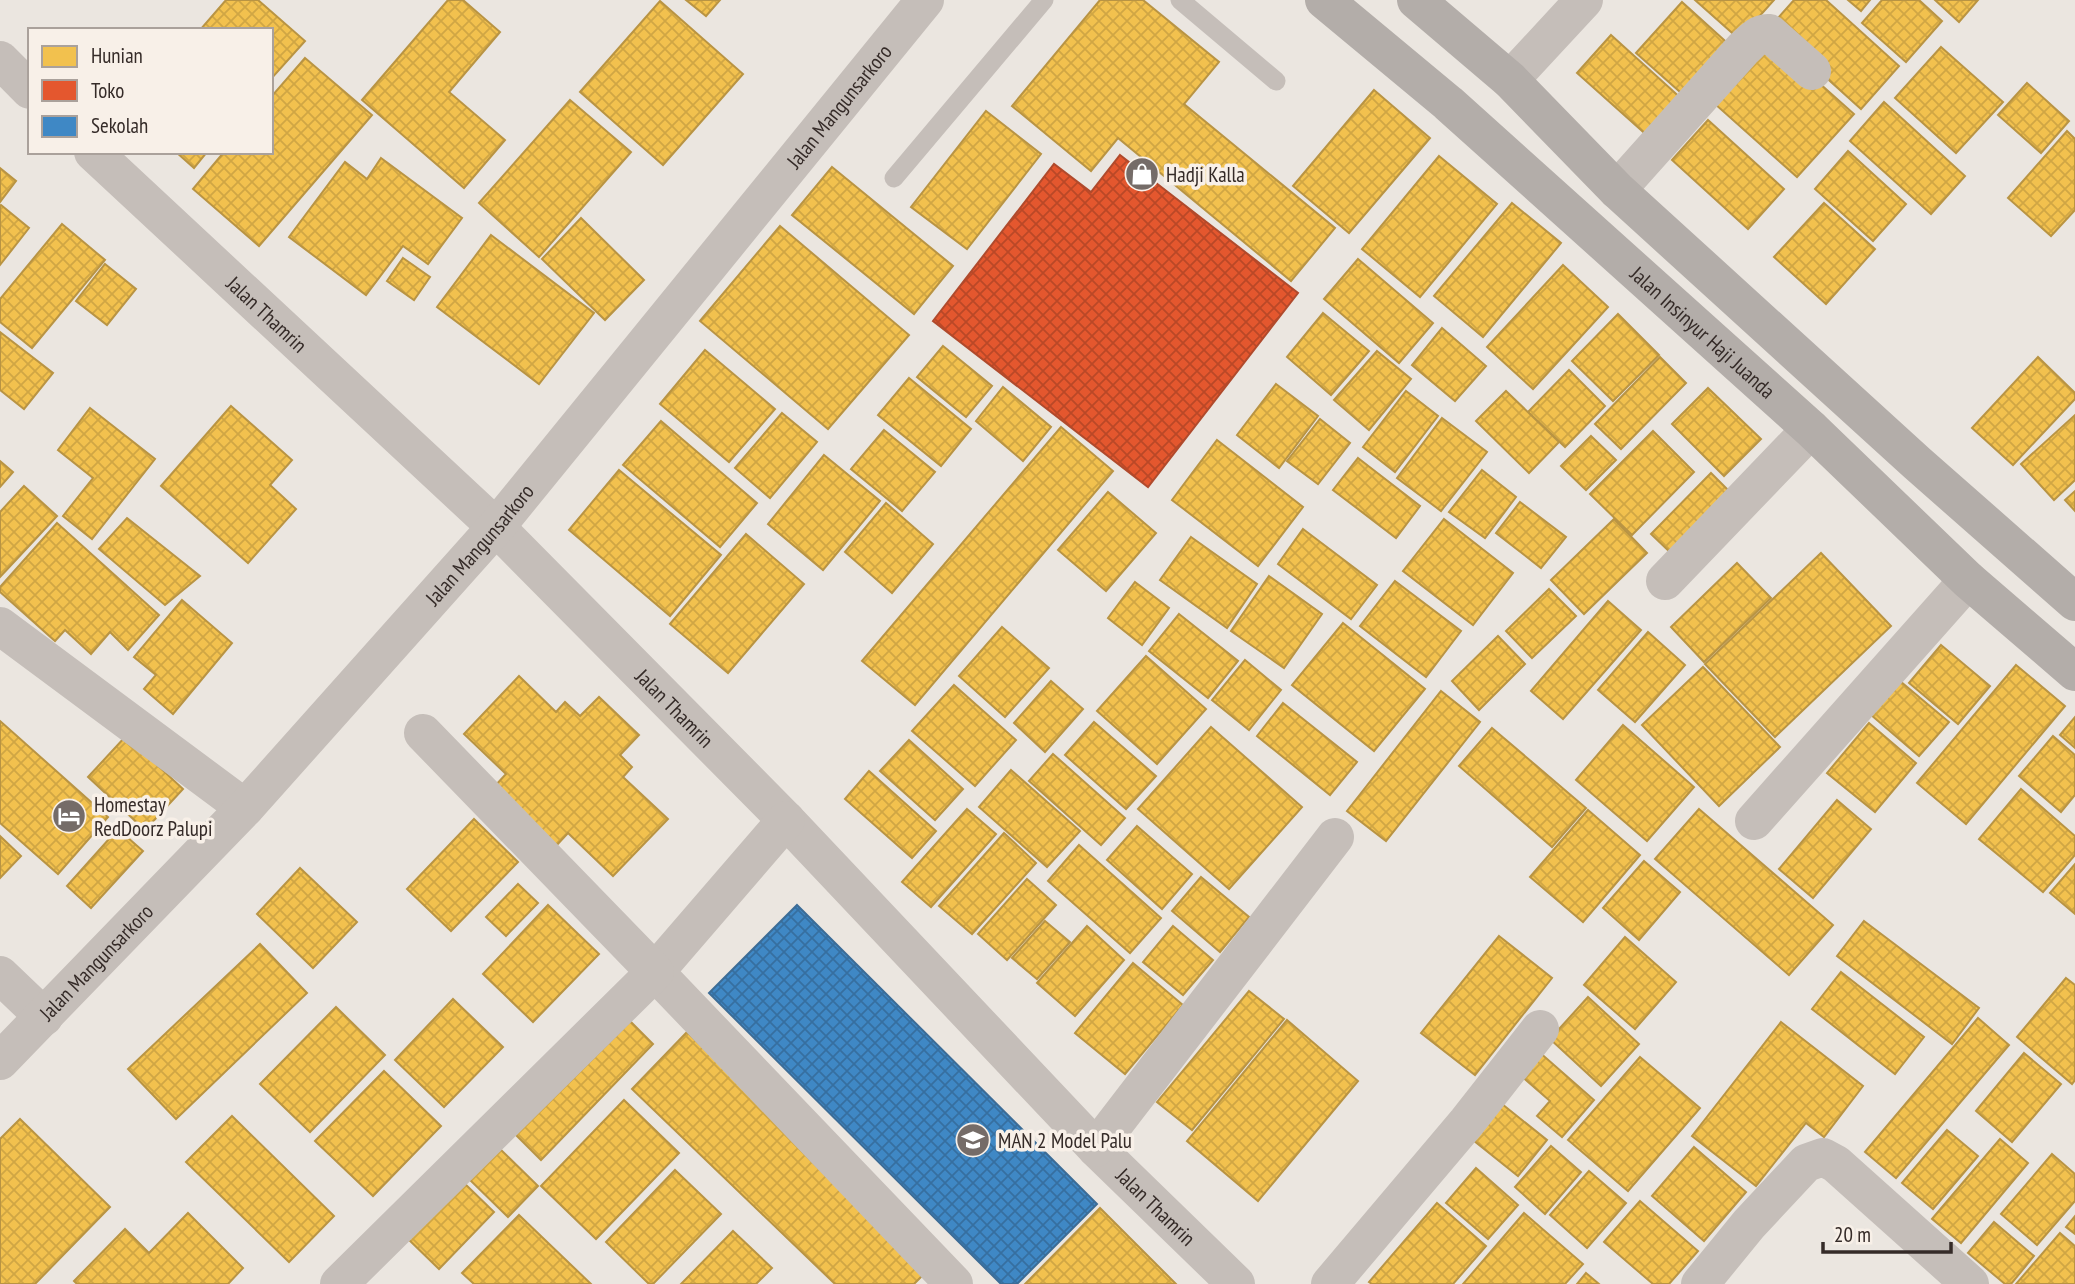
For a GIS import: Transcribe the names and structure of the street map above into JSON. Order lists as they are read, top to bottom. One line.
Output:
{"streets":{"main road":["Jalan Insinyur Haji Juanda"],"street":["Jalan Mangunsarkoro","Jalan Thamrin"]},"crossings":[["Jalan Mangunsarkoro","Jalan Thamrin"]],"places":{"shop":["Hadji Kalla"],"hotel":["Homestay RedDoorz Palupi"],"school or university":["MAN 2 Model Palu"]},"legend":["Hunian","Toko","Sekolah"],"scale_bar":"20 m"}
